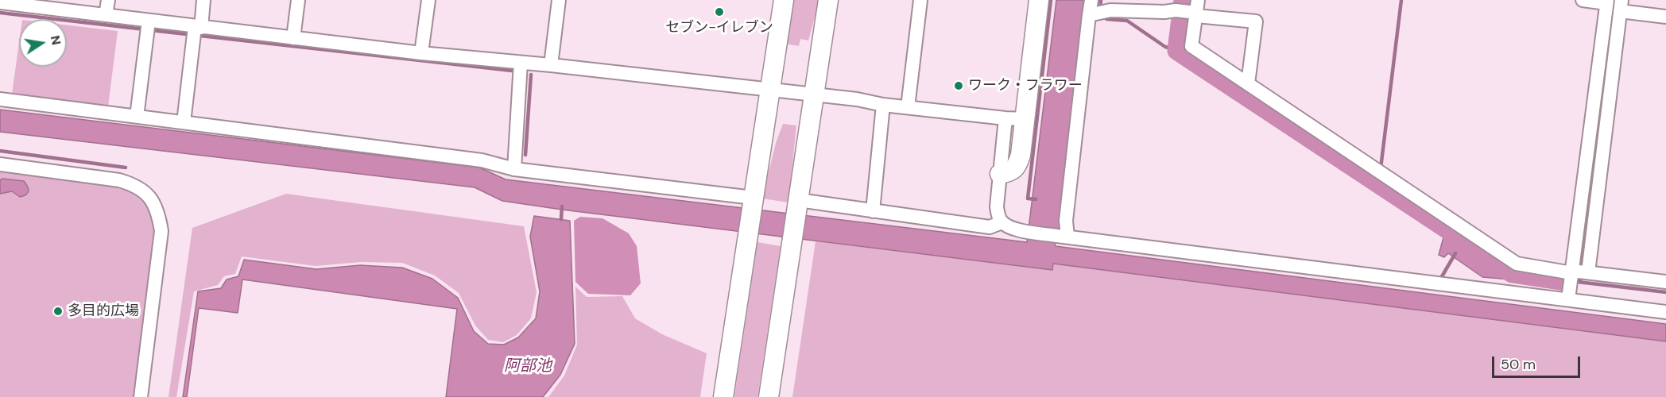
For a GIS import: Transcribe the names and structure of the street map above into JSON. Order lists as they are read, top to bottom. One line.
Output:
{"water":["阿部池"],"places":["セブン-イレブン","ワーク・フラワー","多目的広場"],"scale_bar":"50 m","north":"right"}
